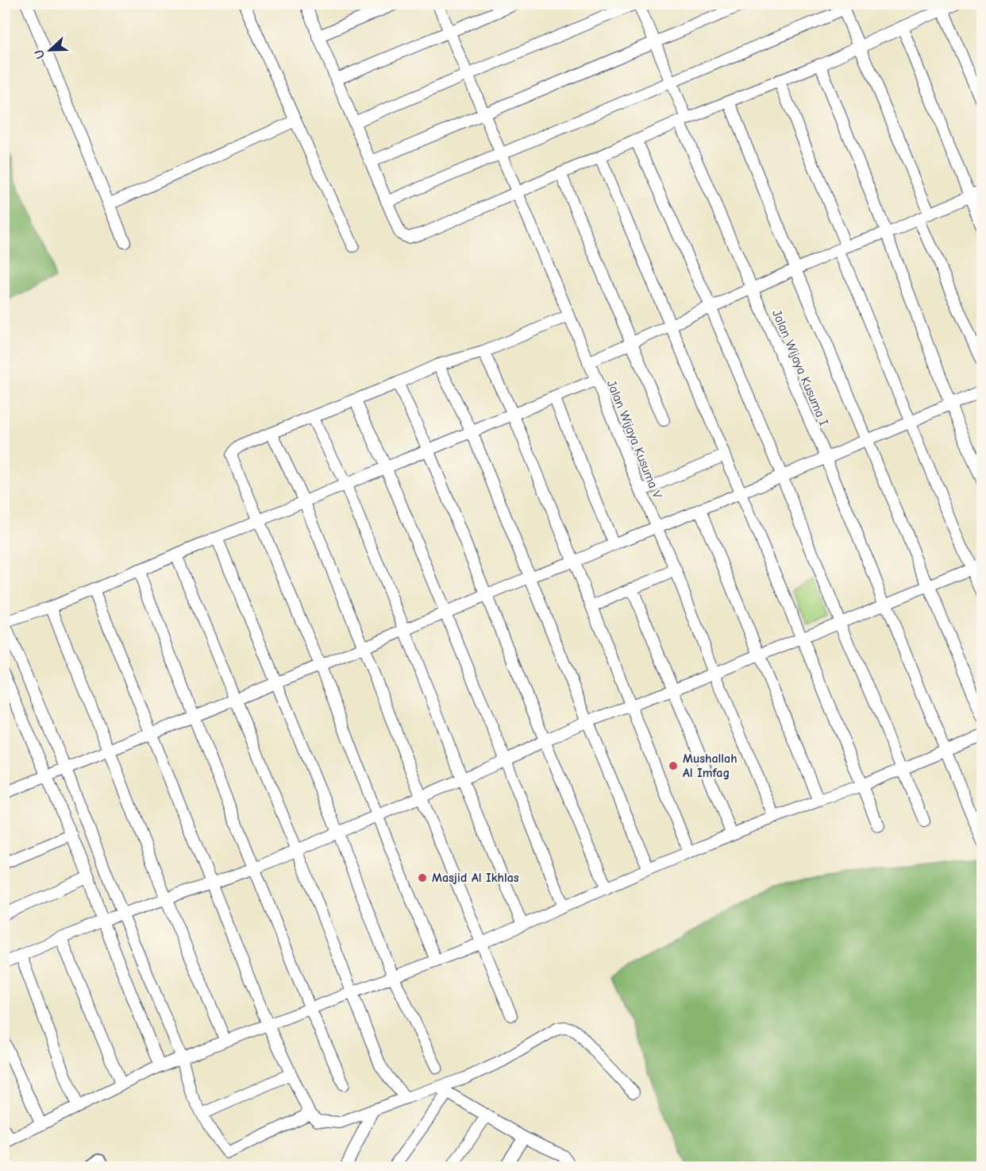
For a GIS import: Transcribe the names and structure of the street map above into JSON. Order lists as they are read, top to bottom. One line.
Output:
{"streets":{"street":["Jalan Wijaya Kusuma I","Jalan Wijaya Kusuma V"]},"places":["Mushallah Al Imfag","Masjid Al Ikhlas"],"north":"left"}
